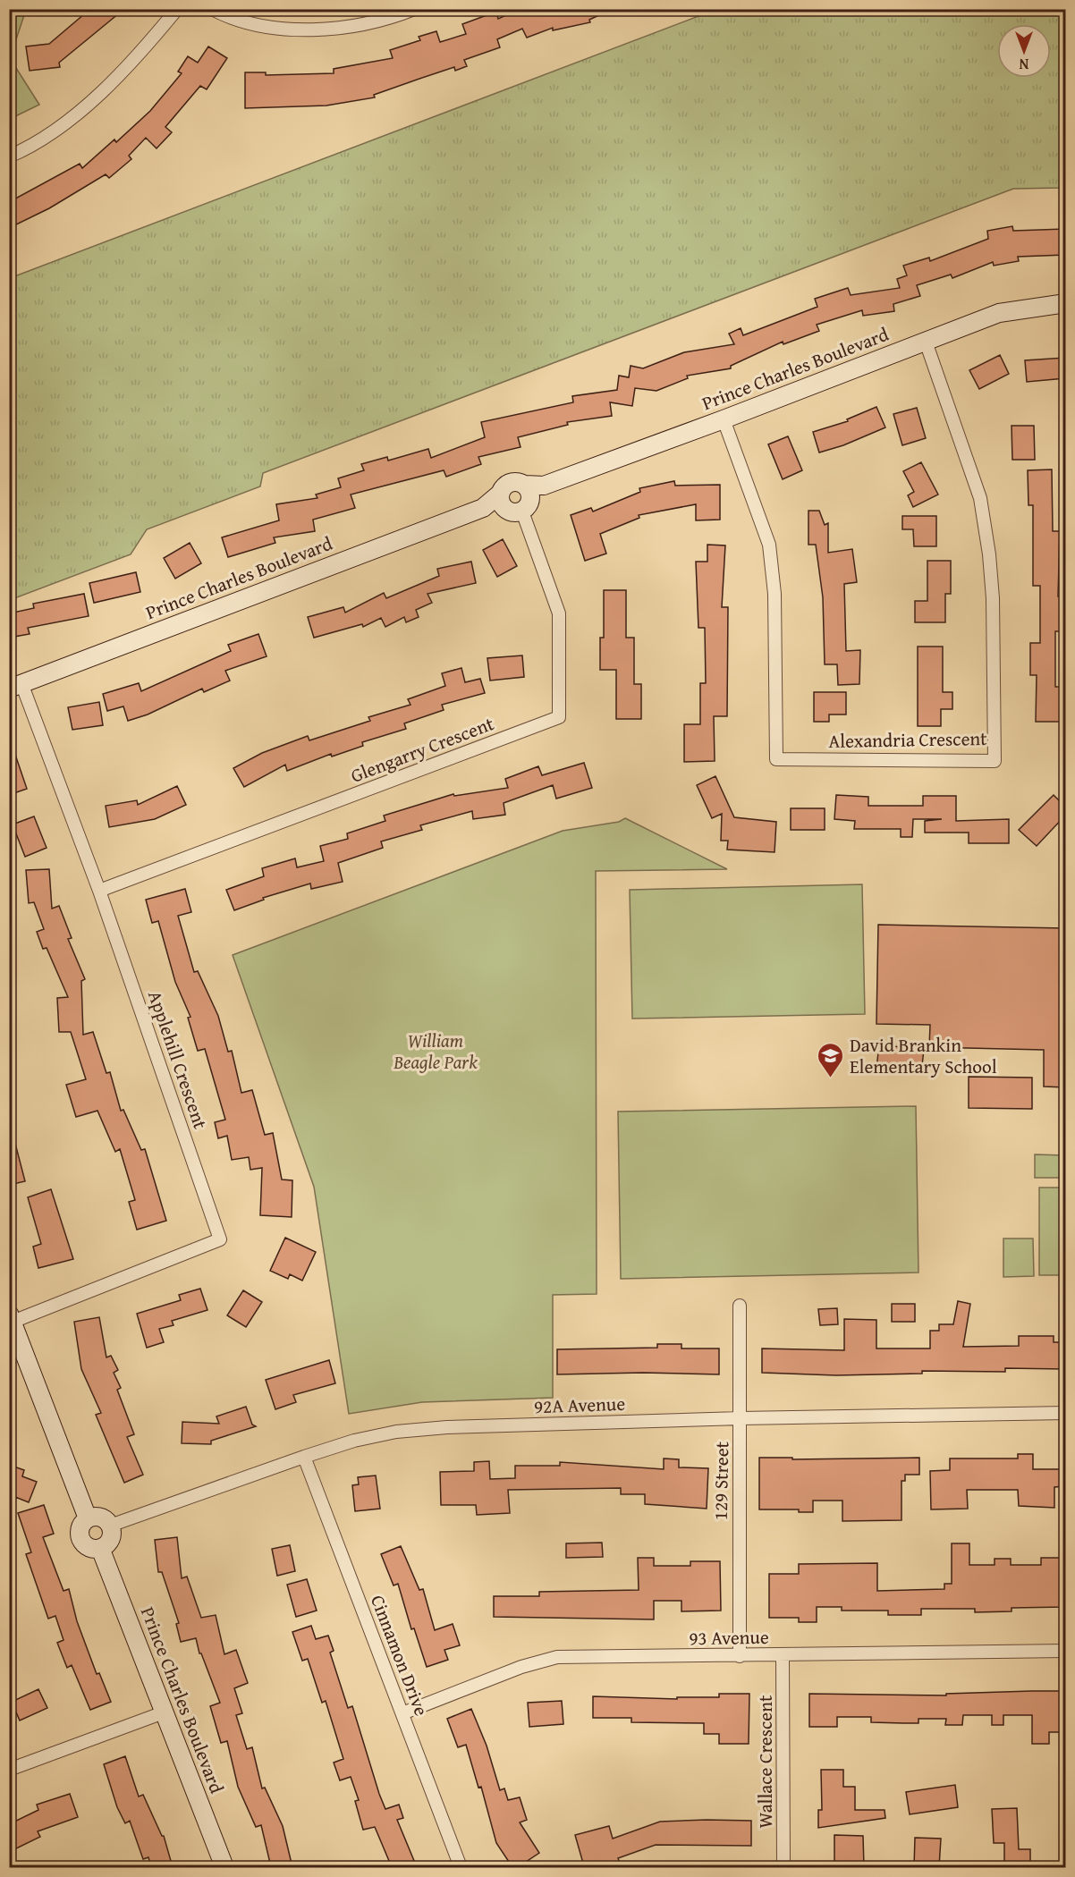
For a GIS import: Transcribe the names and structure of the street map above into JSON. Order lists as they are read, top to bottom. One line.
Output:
{"streets":{"street":["Prince Charles Boulevard","Alexandria Crescent","Glengarry Crescent","Applehill Crescent","92A Avenue","129 Street","93 Avenue","Cinnamon Drive","Wallace Crescent"]},"crossings":[["Prince Charles Boulevard","Alexandria Crescent"],["Prince Charles Boulevard","Glengarry Crescent"],["Prince Charles Boulevard","Applehill Crescent"],["Prince Charles Boulevard","92A Avenue"],["Glengarry Crescent","Applehill Crescent"],["92A Avenue","129 Street"],["92A Avenue","Cinnamon Drive"],["129 Street","93 Avenue"],["93 Avenue","Cinnamon Drive"],["93 Avenue","Wallace Crescent"]],"parks":["William Beagle Park"],"places":{"school or university":["David Brankin Elementary School"]},"north":"bottom"}
